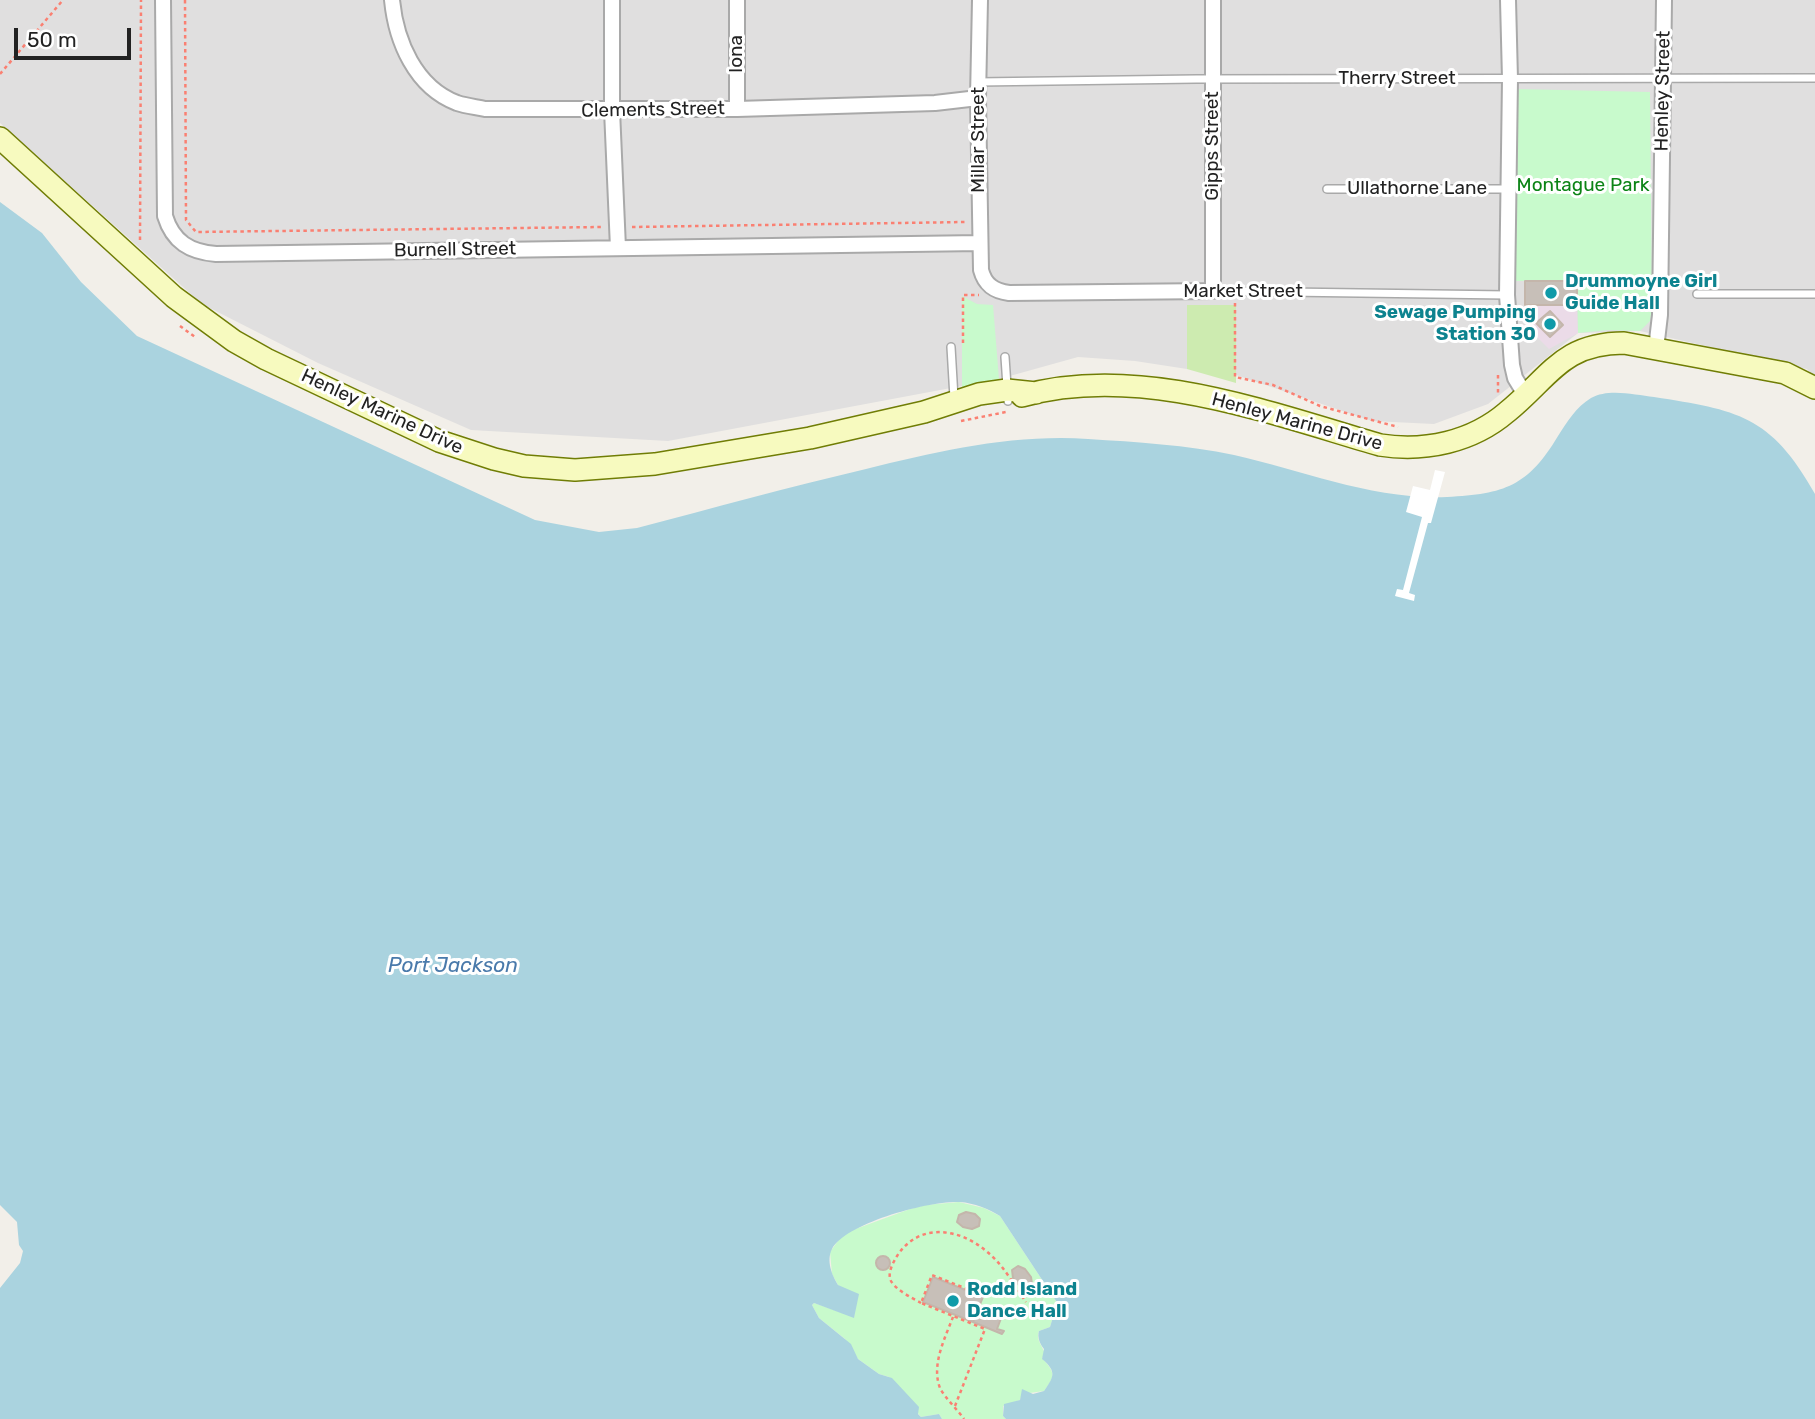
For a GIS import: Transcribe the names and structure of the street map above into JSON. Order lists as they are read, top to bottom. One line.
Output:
{"streets":{"main road":["Henley Marine Drive"],"street":["Iona","Henley Street","Clements Street","Millar Street","Gipps Street","Burnell Street","Market Street"],"lane":["Therry Street","Ullathorne Lane"]},"crossings":[["Iona","Clements Street"],["Therry Street","Henley Street"],["Therry Street","Millar Street"],["Therry Street","Gipps Street"],["Henley Street","Henley Marine Drive"],["Clements Street","Millar Street"],["Millar Street","Burnell Street"],["Millar Street","Market Street"],["Gipps Street","Market Street"]],"water":["Port Jackson"],"parks":["Montague Park"],"places":["Drummoyne Girl Guide Hall","Sewage Pumping Station 30","Rodd Island Dance Hall"],"scale_bar":"50 m"}
